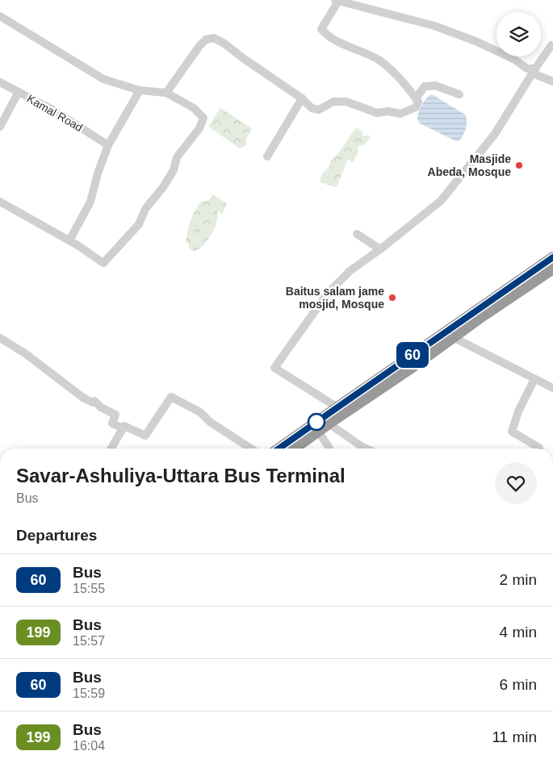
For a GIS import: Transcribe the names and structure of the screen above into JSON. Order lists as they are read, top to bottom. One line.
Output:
{"streets":{"street":["Kamal Road"]},"places":["Masjide Abeda, Mosque","Baitus salam jame mosjid, Mosque"],"lines":["bus line 60"],"page":{"on_map":"60","heading":[["Savar-Ashuliya-Uttara Bus Terminal","Bus"],"Departures"],"list":[{"mark":"60","name":"Bus","note":"15:55","value":"2 min"},{"mark":"199","name":"Bus","note":"15:57","value":"4 min"},{"mark":"60","name":"Bus","note":"15:59","value":"6 min"},{"mark":"199","name":"Bus","note":"16:04","value":"11 min"}]}}
